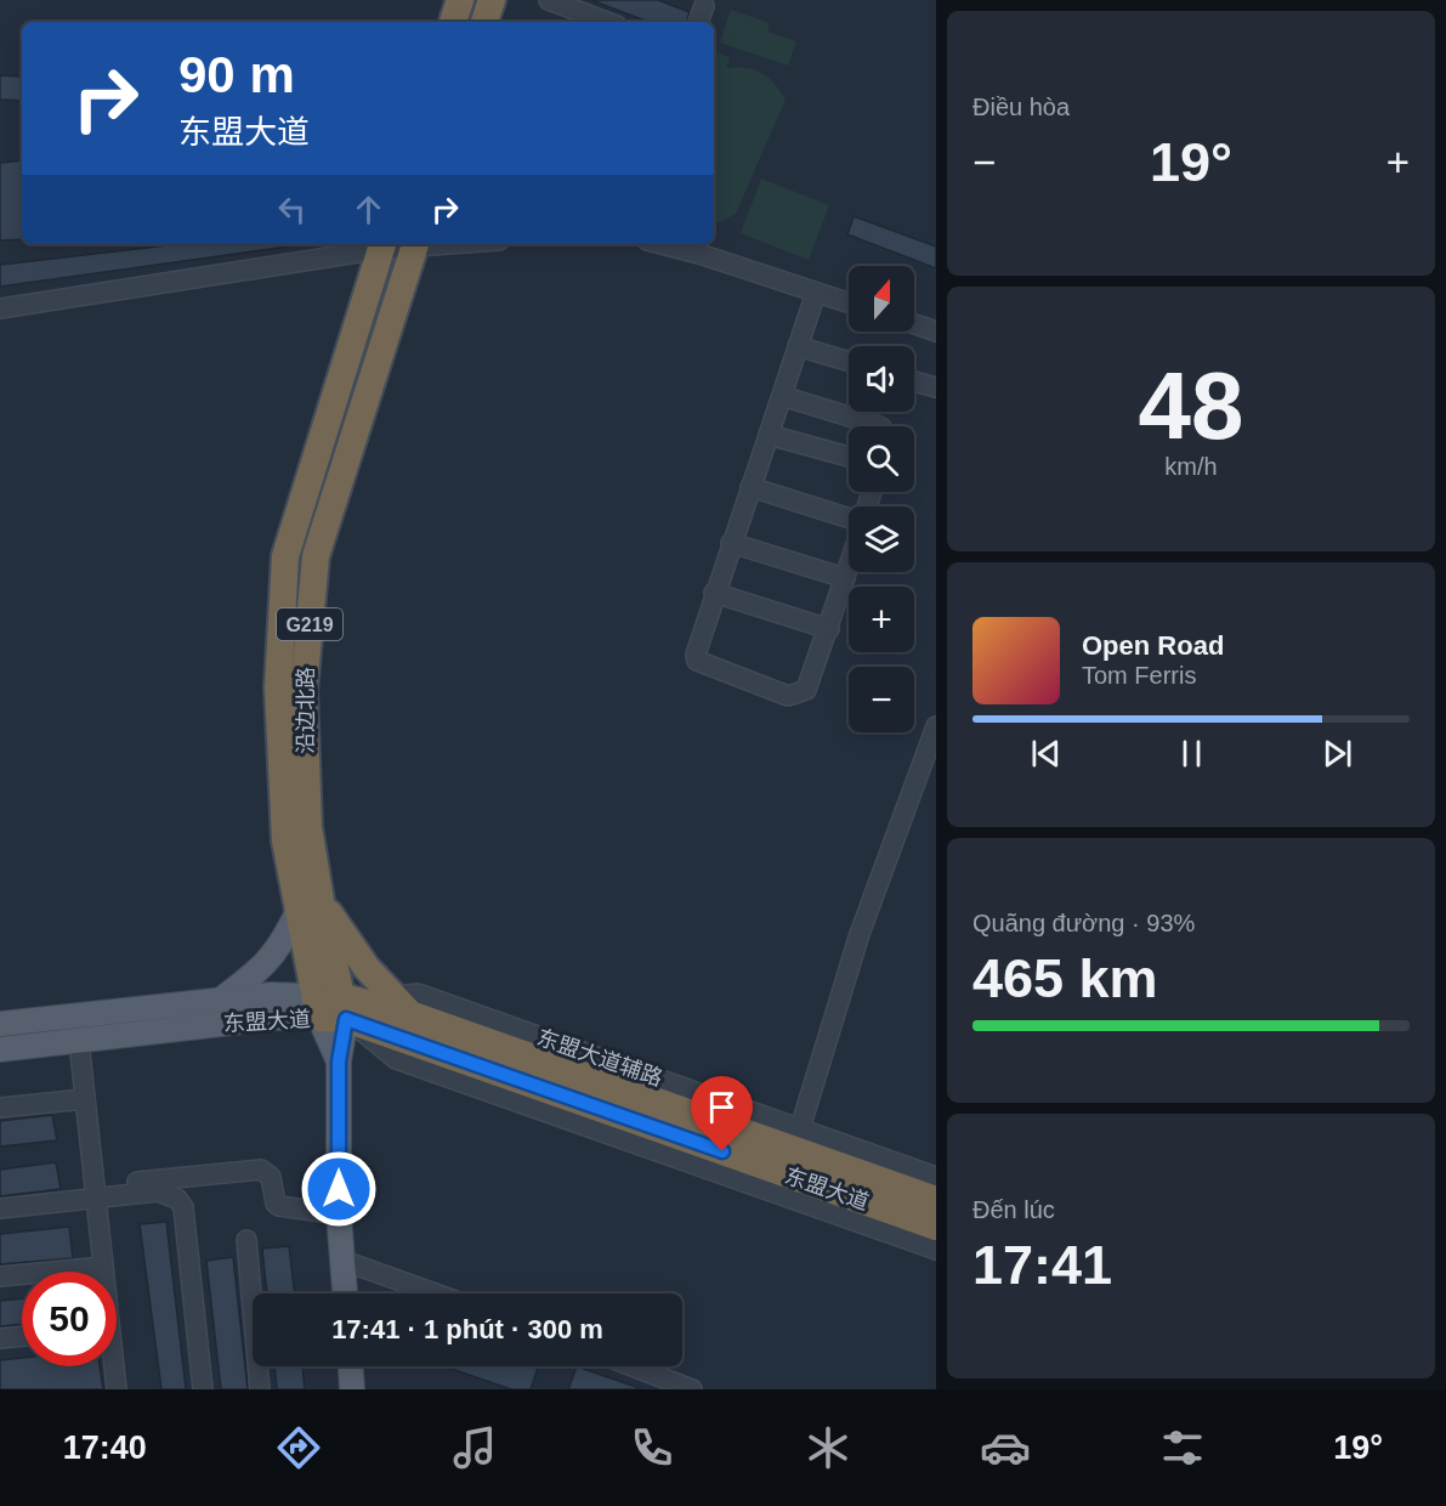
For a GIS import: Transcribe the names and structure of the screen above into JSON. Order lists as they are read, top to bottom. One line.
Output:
{"streets":{"highway":["G219","沿边北路","东盟大道"],"street":["东盟大道辅路"]},"crossings":[["沿边北路","东盟大道"],["东盟大道","东盟大道辅路"]],"north":"top","page":{"tile":["Điều hòa",["48","km/h"],["Quãng đường · 93%","465 km"],["Đến lúc","17:41"]],"turn":["90 m","东盟大道"],"heat":["−","19°","+"],"map_buttons":["+","−"],"song":["Open Road","Tom Ferris"],"limit":"50","trip":"17:41 · 1 phút · 300 m","tabs":["17:40","19°"]}}
